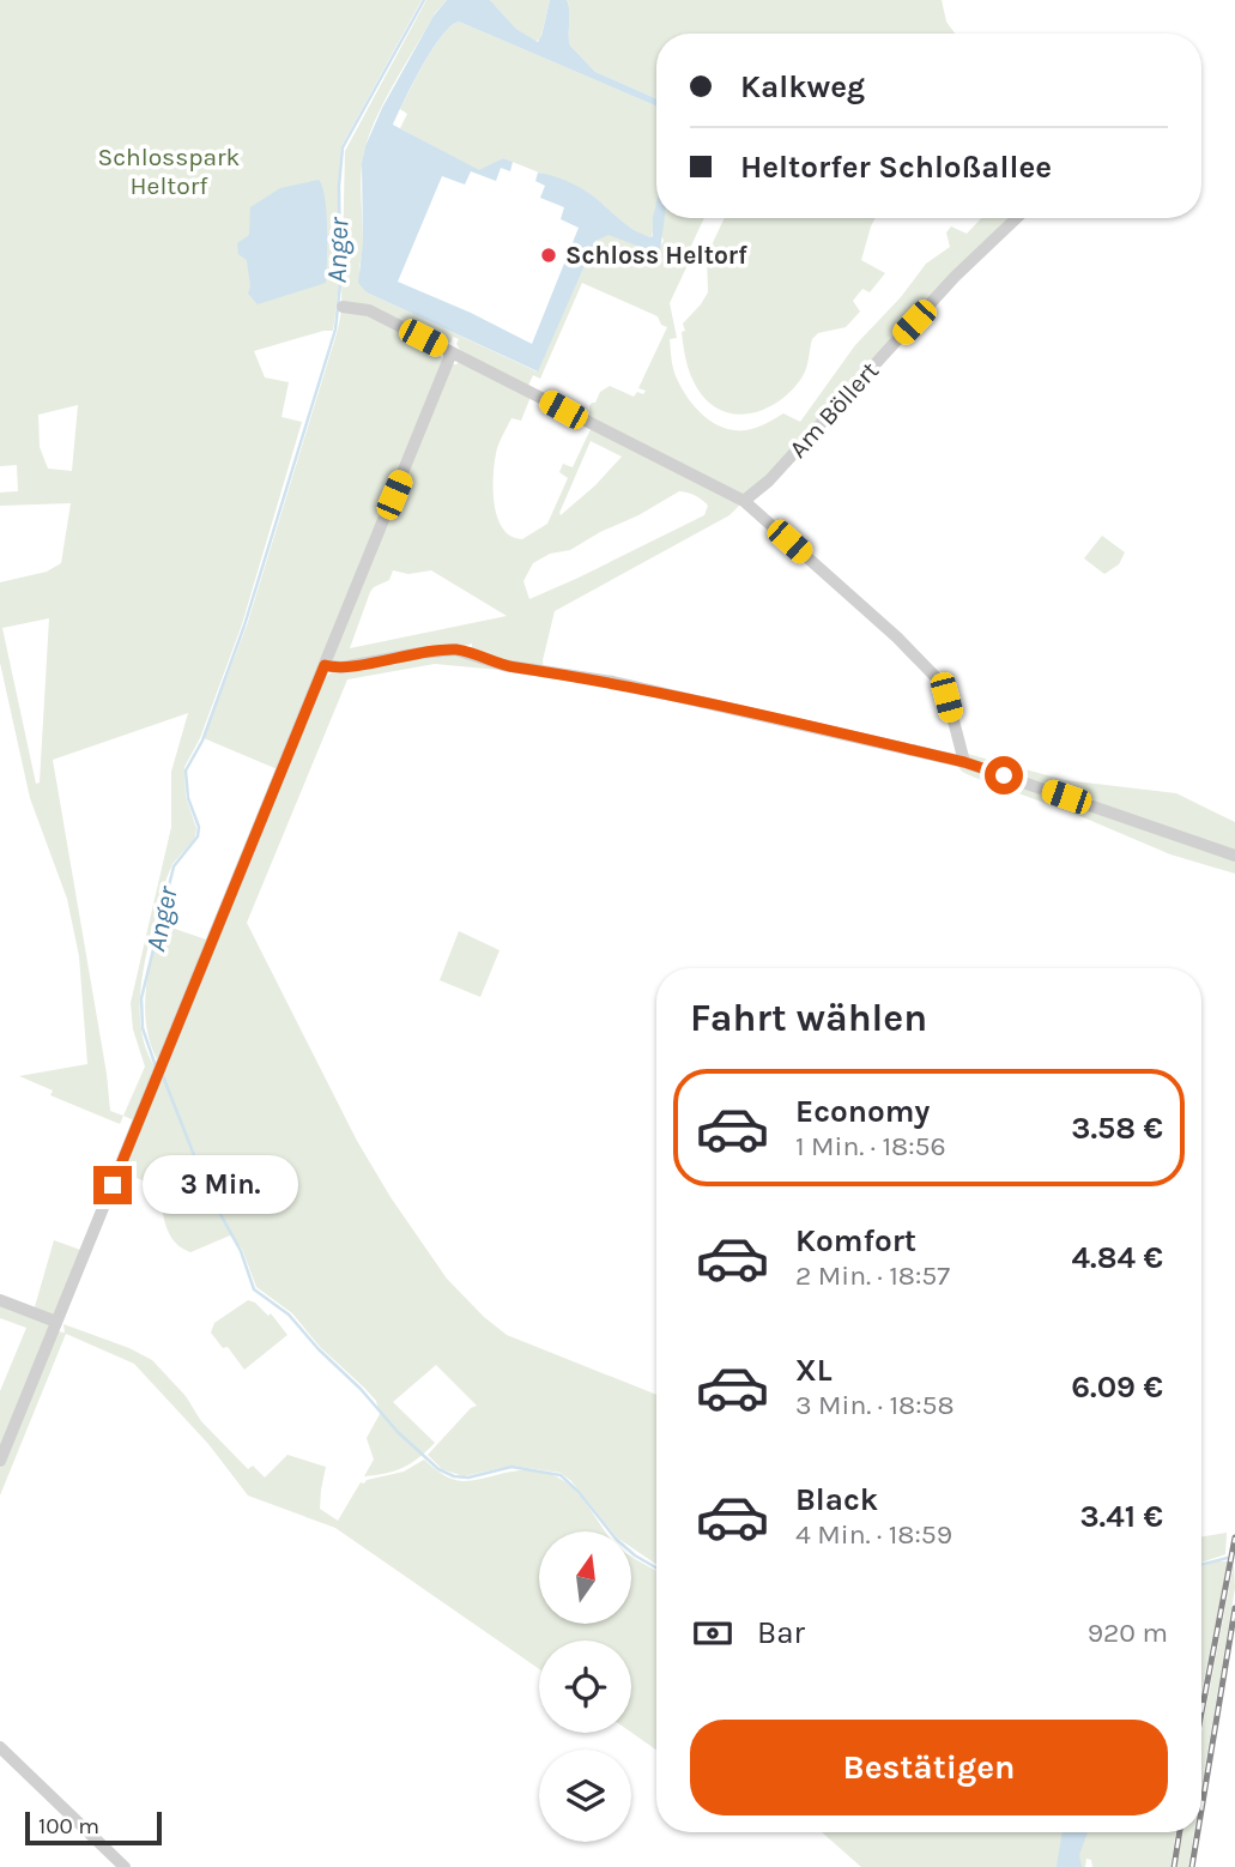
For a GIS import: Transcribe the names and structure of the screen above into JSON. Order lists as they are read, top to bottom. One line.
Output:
{"streets":{"street":["Am Böllert"]},"water":["Anger"],"parks":["Schlosspark Heltorf"],"places":["Schloss Heltorf"],"scale_bar":"100 m","north":"top","page":{"banner":["Kalkweg","Heltorfer Schloßallee"],"heading":"Fahrt wählen","list":[{"name":"Economy","note":"1 Min. · 18:56","value":"3.58 €"},{"name":"Komfort","note":"2 Min. · 18:57","value":"4.84 €"},{"name":"XL","note":"3 Min. · 18:58","value":"6.09 €"},{"name":"Black","note":"4 Min. · 18:59","value":"3.41 €"}],"bubble":"3 Min.","pay":["Bar","920 m"],"buttons":"Bestätigen","scale":"100 m"}}
